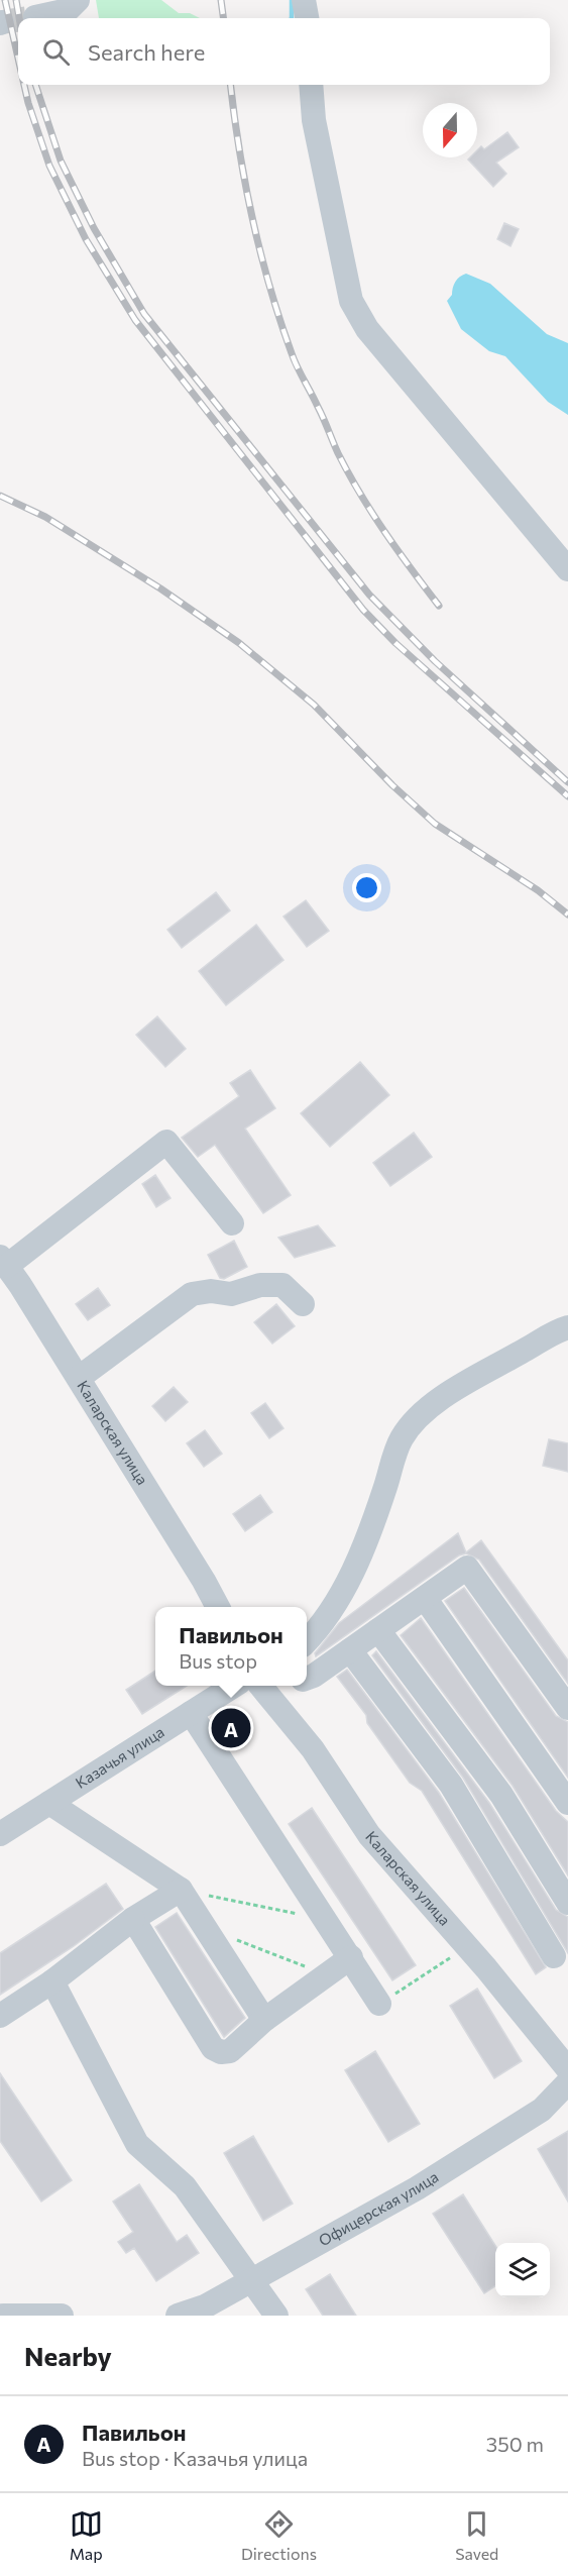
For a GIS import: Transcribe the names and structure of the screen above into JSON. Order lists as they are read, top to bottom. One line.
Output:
{"streets":{"street":["Каларская улица","Казачья улица","Офицерская улица"]},"north":"bottom","page":{"search":"Search here","popup":["Павильон","Bus stop"],"pins":"A","heading":"Nearby","list":[{"mark":"A","name":"Павильон","note":"Bus stop · Казачья улица","value":"350 m"}],"nav":["Map","Directions","Saved"]}}
